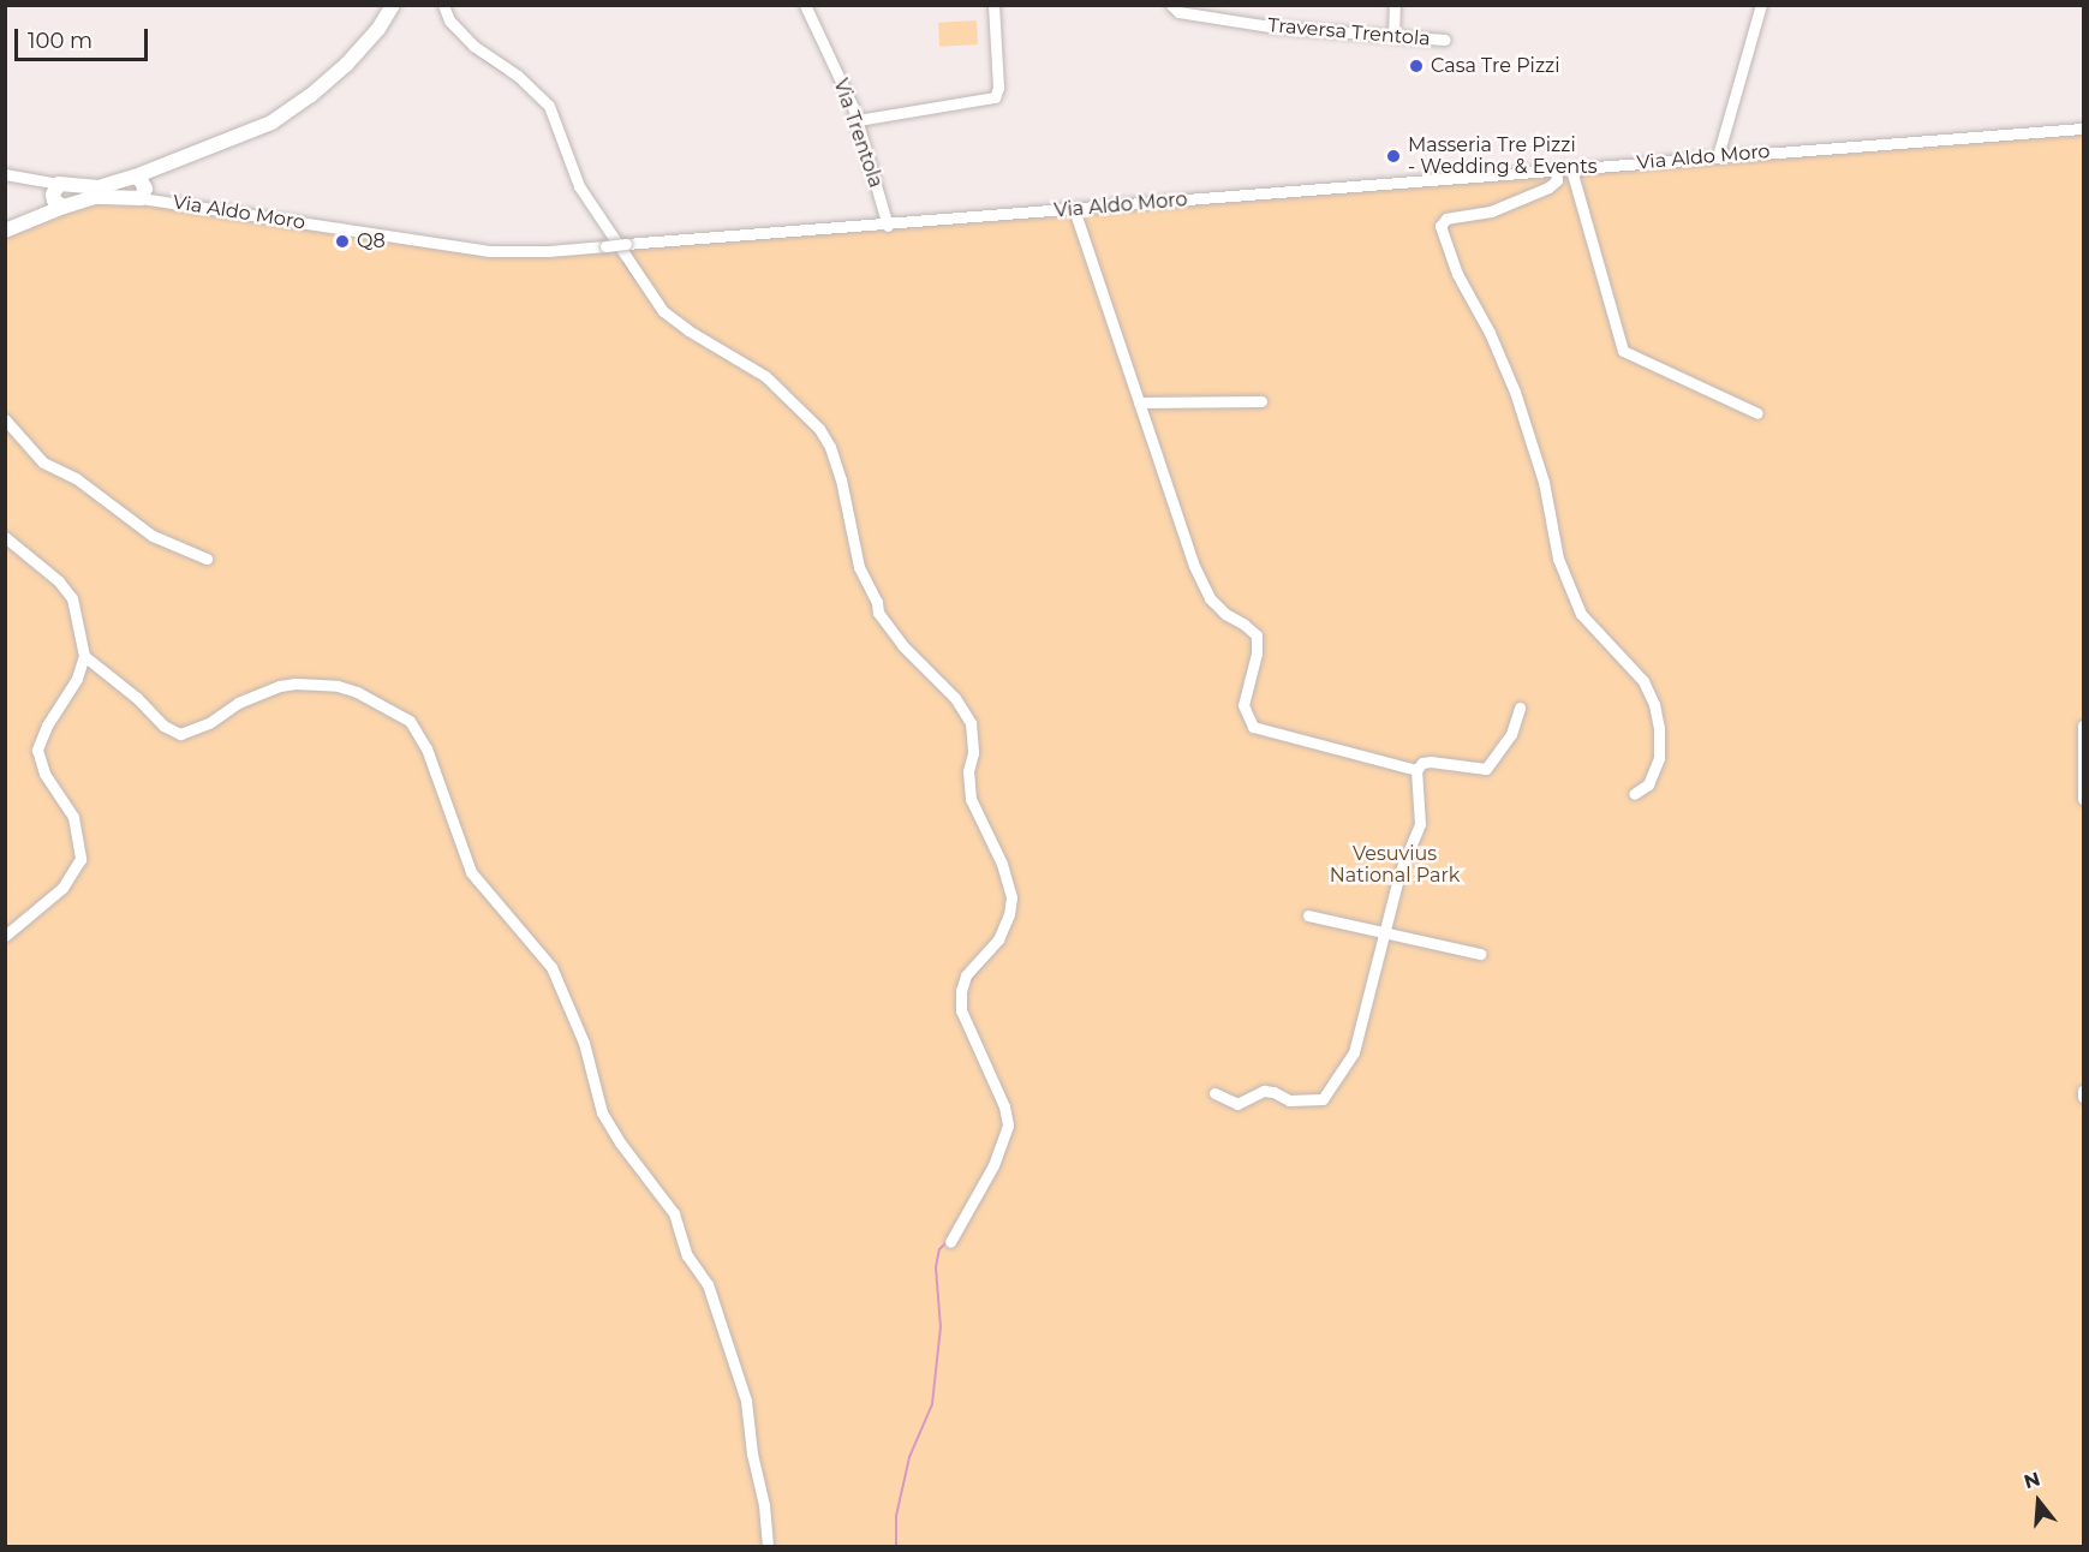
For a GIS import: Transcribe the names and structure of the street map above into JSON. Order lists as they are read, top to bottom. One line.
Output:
{"streets":{"street":["Traversa Trentola","Via Trentola","Via Aldo Moro"]},"crossings":[["Via Trentola","Via Aldo Moro"]],"parks":["Vesuvius National Park"],"places":["Casa Tre Pizzi","Masseria Tre Pizzi - Wedding & Events","Q8"],"scale_bar":"100 m","north":"top"}
